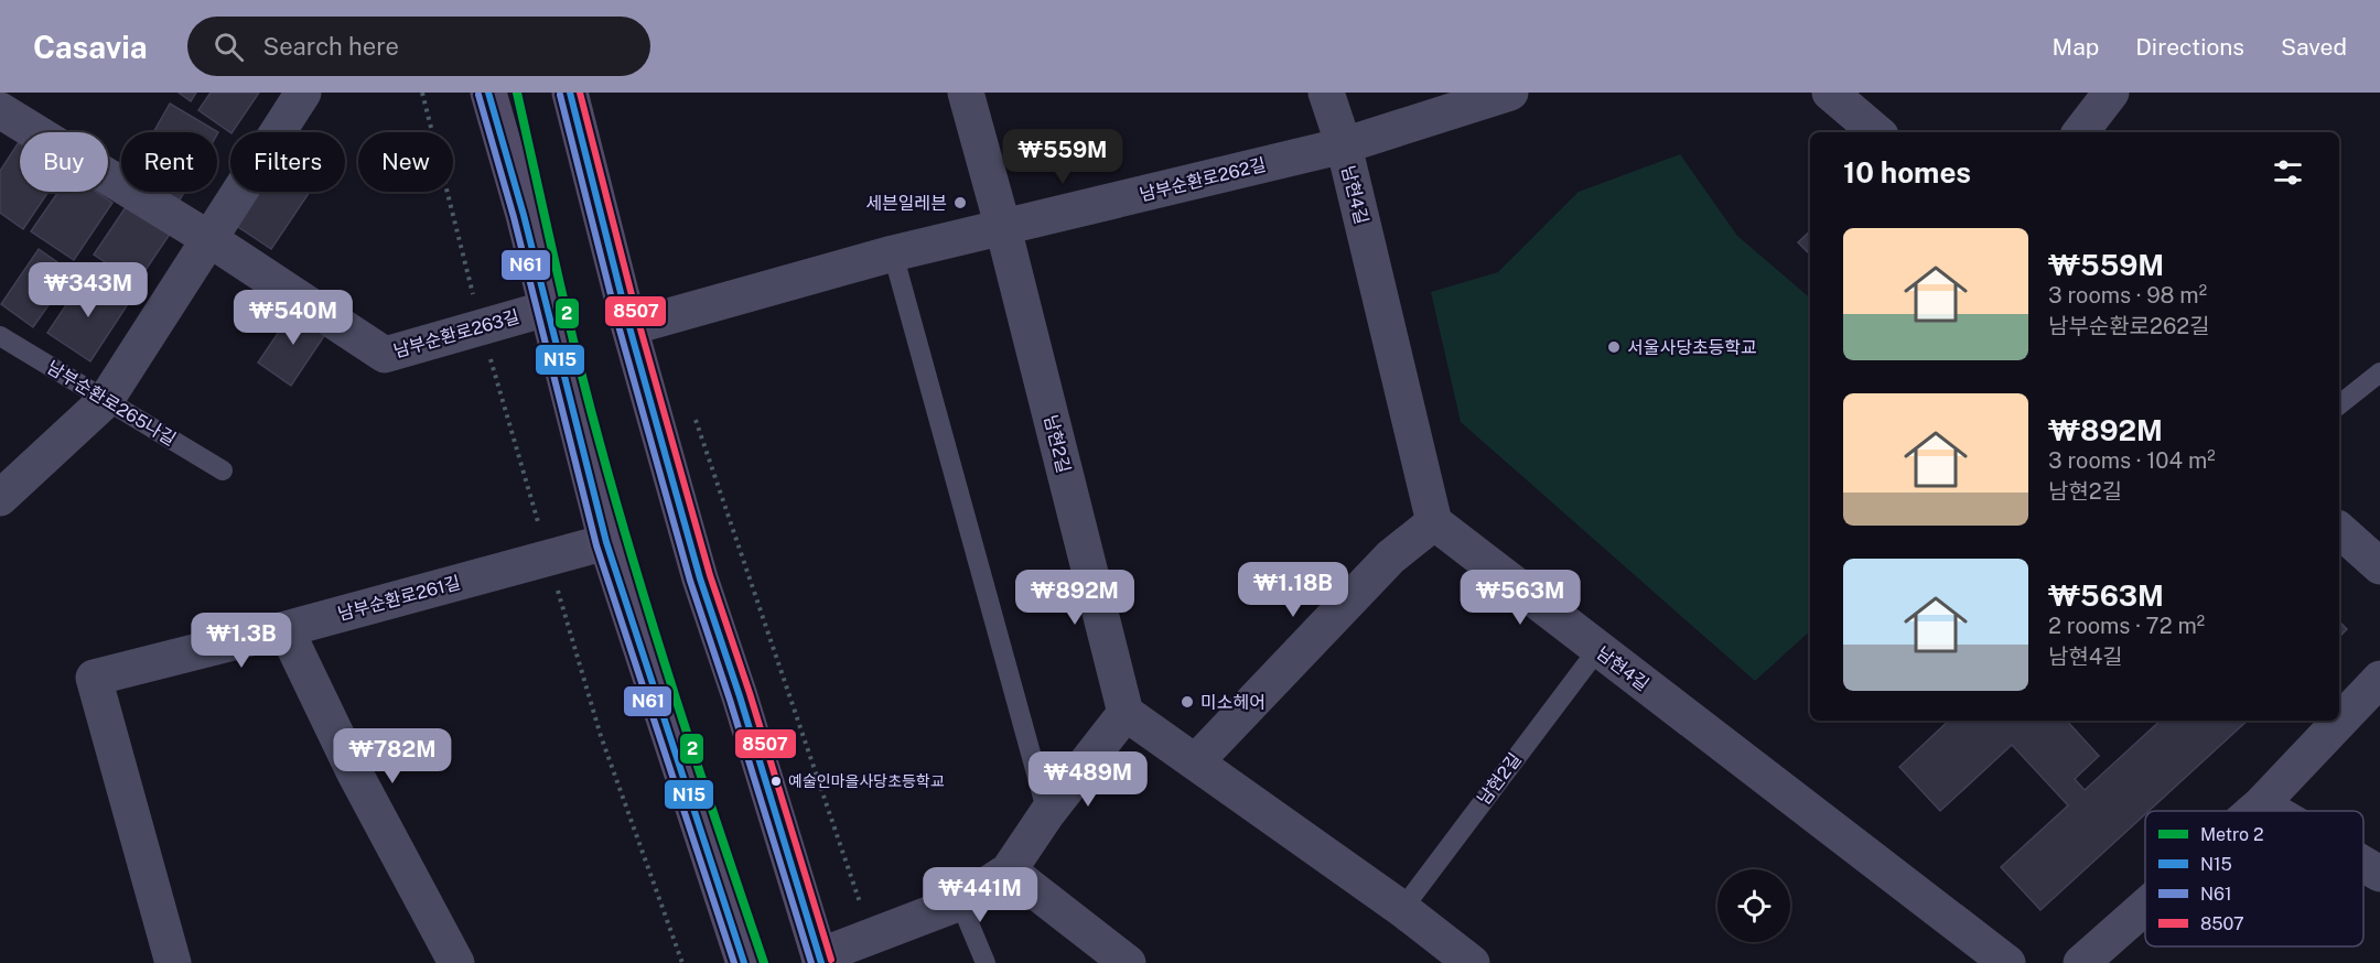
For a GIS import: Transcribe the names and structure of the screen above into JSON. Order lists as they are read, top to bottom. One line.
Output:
{"streets":{"street":["남부순환로262길","남현4길","남부순환로263길","남현2길","남부순환로261길"],"lane":["남부순환로265나길"]},"crossings":[["남부순환로262길","남현4길"],["남부순환로262길","남현2길"],["남현4길","남현2길"]],"places":["세븐일레븐","서울사당초등학교","미소헤어","예술인마을사당초등학교"],"lines":["metro line 2","transit line N15","transit line 8507","transit line N61"],"legend":["Metro 2","N15","N61","8507"],"page":{"header":"Casavia","search":"Search here","nav":["Map","Directions","Saved"],"price":["₩559M","₩343M","₩540M","₩1.18B","₩892M","₩563M","₩1.3B","₩782M","₩489M","₩441M"],"chip":["Buy","Rent","Filters","New"],"heading":"10 homes","list":[{"name":"₩559M","note":"3 rooms · 98 m² · 남부순환로262길"},{"name":"₩892M","note":"3 rooms · 104 m² · 남현2길"},{"name":"₩563M","note":"2 rooms · 72 m² · 남현4길"}]}}
